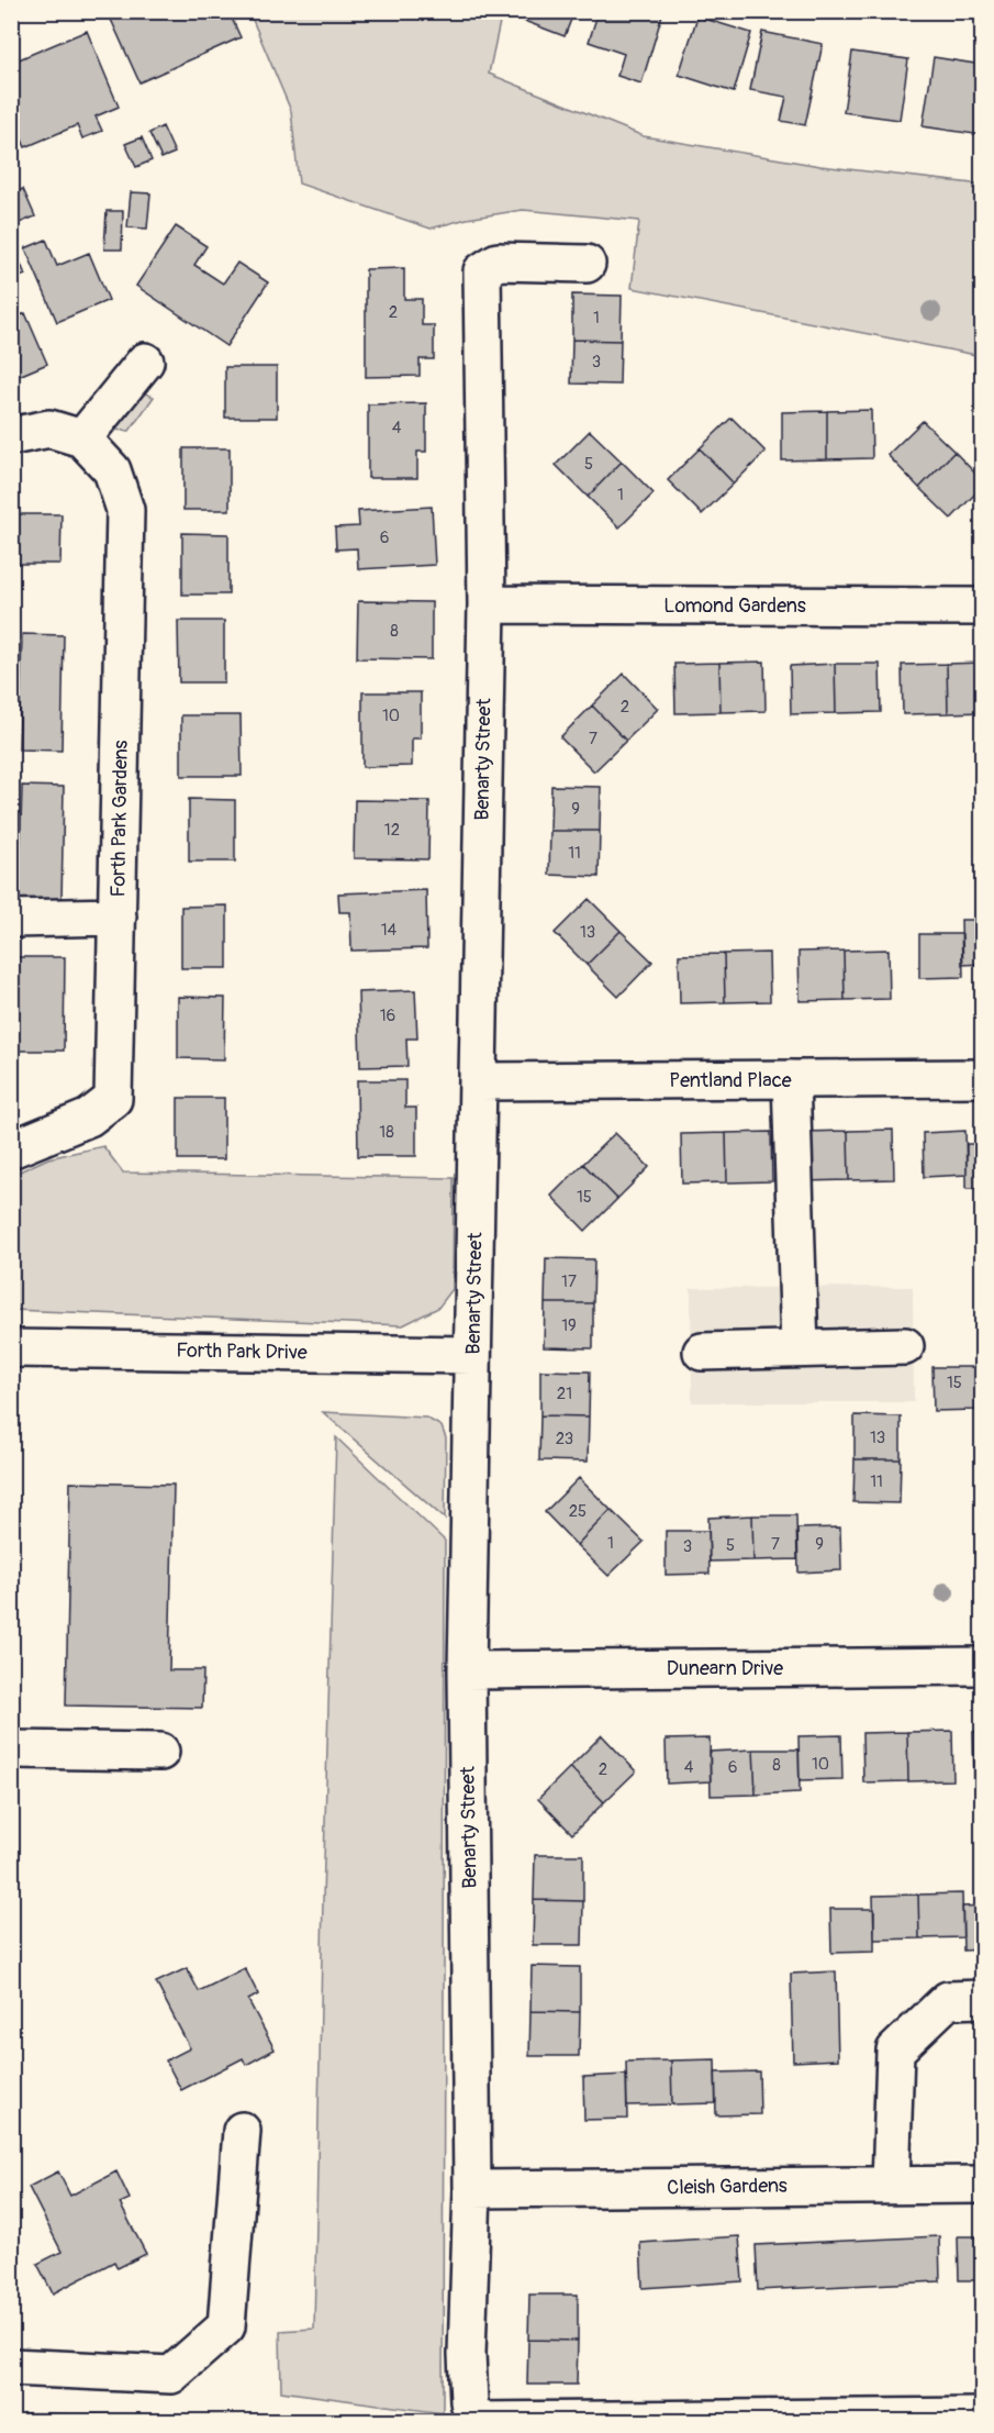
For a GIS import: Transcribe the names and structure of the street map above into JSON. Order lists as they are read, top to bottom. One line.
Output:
{"streets":{"street":["Lomond Gardens","Benarty Street","Forth Park Gardens","Pentland Place","Forth Park Drive","Dunearn Drive","Cleish Gardens"]},"crossings":[["Lomond Gardens","Benarty Street"],["Benarty Street","Pentland Place"],["Benarty Street","Forth Park Drive"],["Benarty Street","Dunearn Drive"],["Benarty Street","Cleish Gardens"]],"house_numbers":["2","1","3","4","5","1","6","8","2","10","7","9","12","11","14","13","16","18","15","17","19","15","21","13","23","11","25","1","7","9","5","3","10","8","4","6","2"]}
